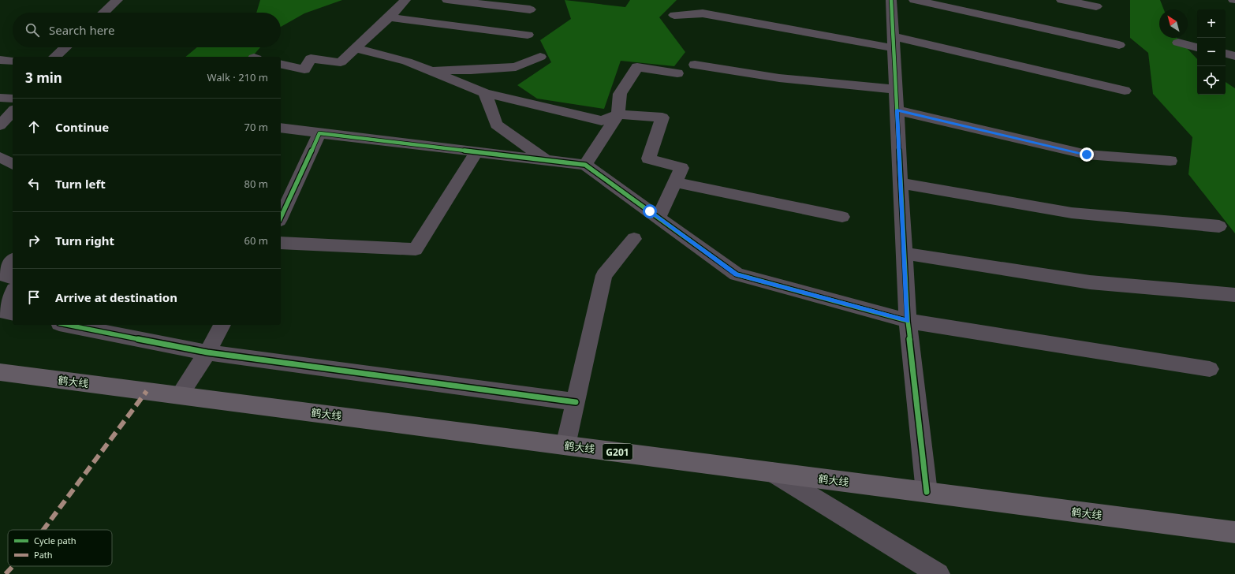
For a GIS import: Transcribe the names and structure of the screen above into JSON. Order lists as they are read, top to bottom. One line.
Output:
{"streets":{"highway":["鹤大线","G201"]},"legend":["Cycle path","Path"],"north":"top left","page":{"map_buttons":["+","−"],"search":"Search here","heading":["3 min","Walk · 210 m"],"list":[["Continue","70 m"],["Turn left","80 m"],["Turn right","60 m"],"Arrive at destination"]}}
